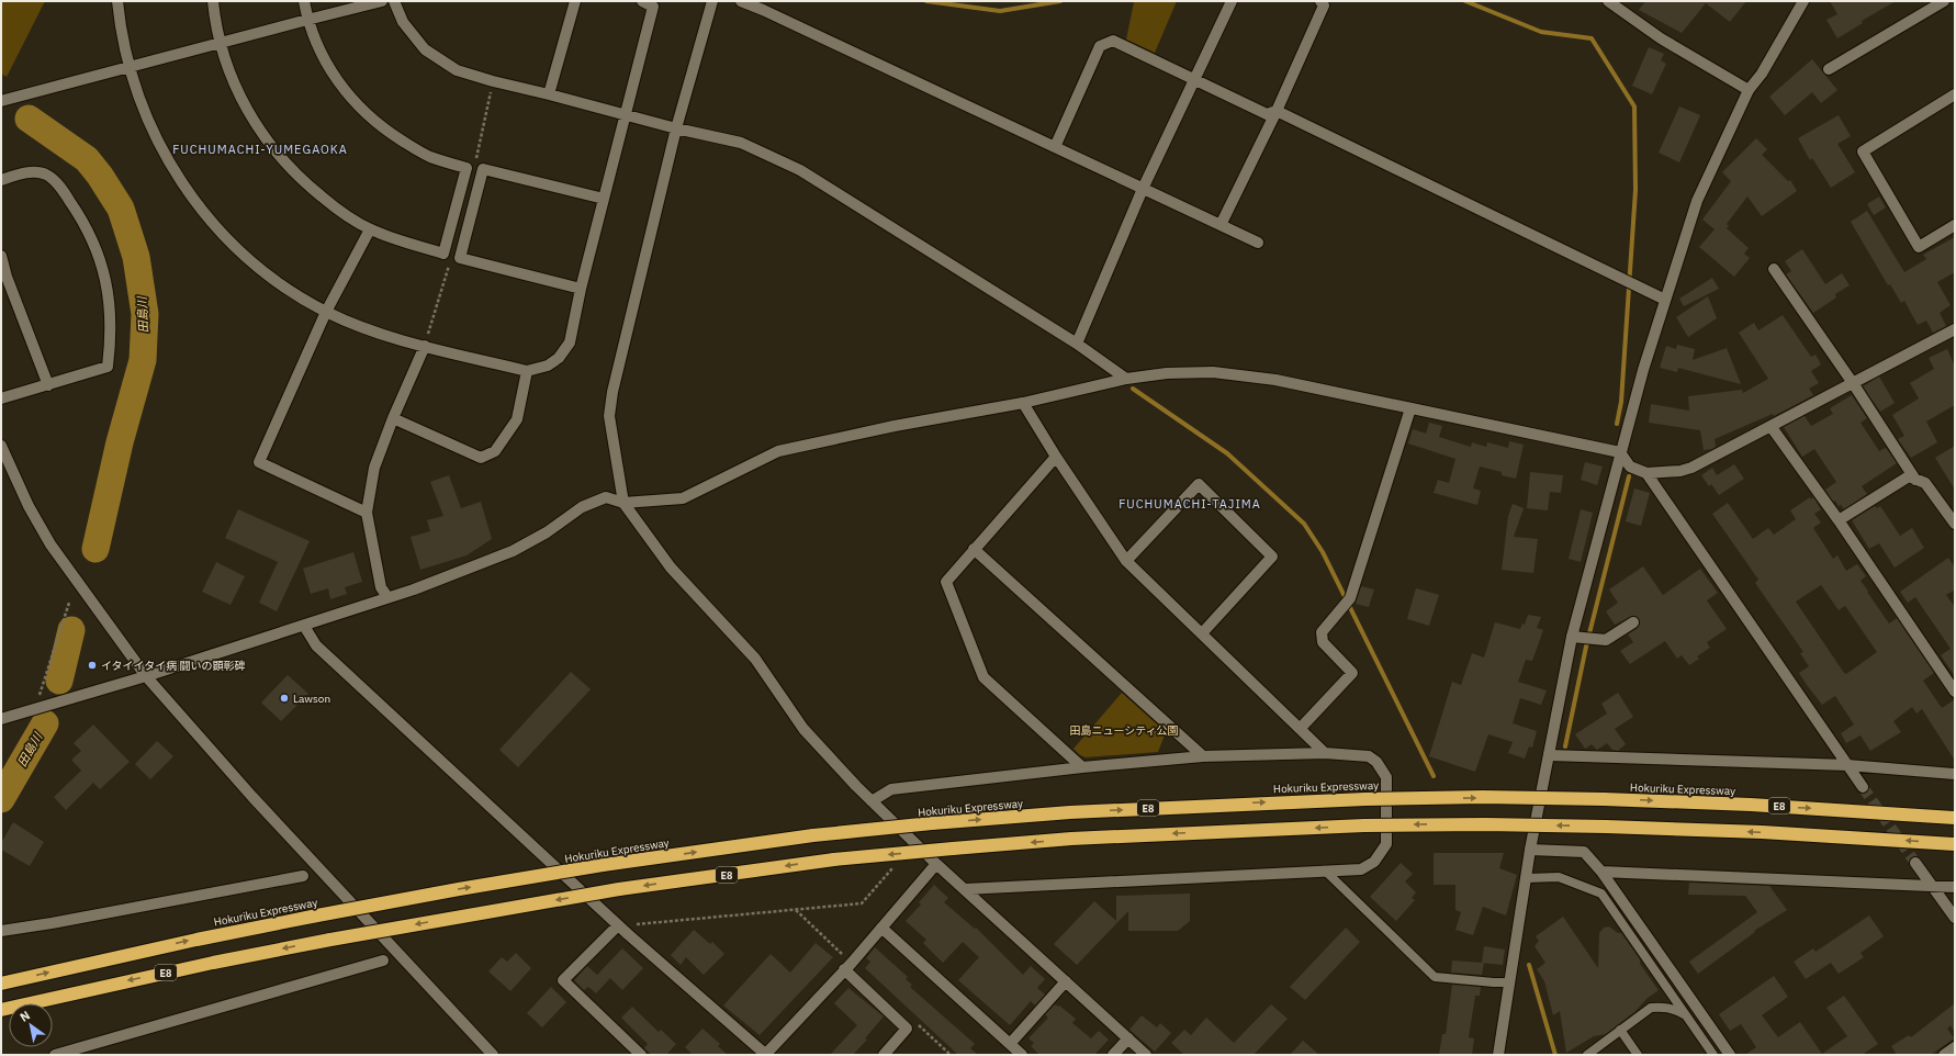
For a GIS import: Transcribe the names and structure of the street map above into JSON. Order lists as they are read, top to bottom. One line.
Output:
{"streets":{"highway":["Hokuriku Expressway","E8"]},"districts":["FUCHUMACHI-YUMEGAOKA","FUCHUMACHI-TAJIMA"],"water":["田島川"],"parks":["田島ニューシティ公園"],"places":["イタイイタイ病 闘いの顕彰碑","Lawson"],"north":"top left"}
